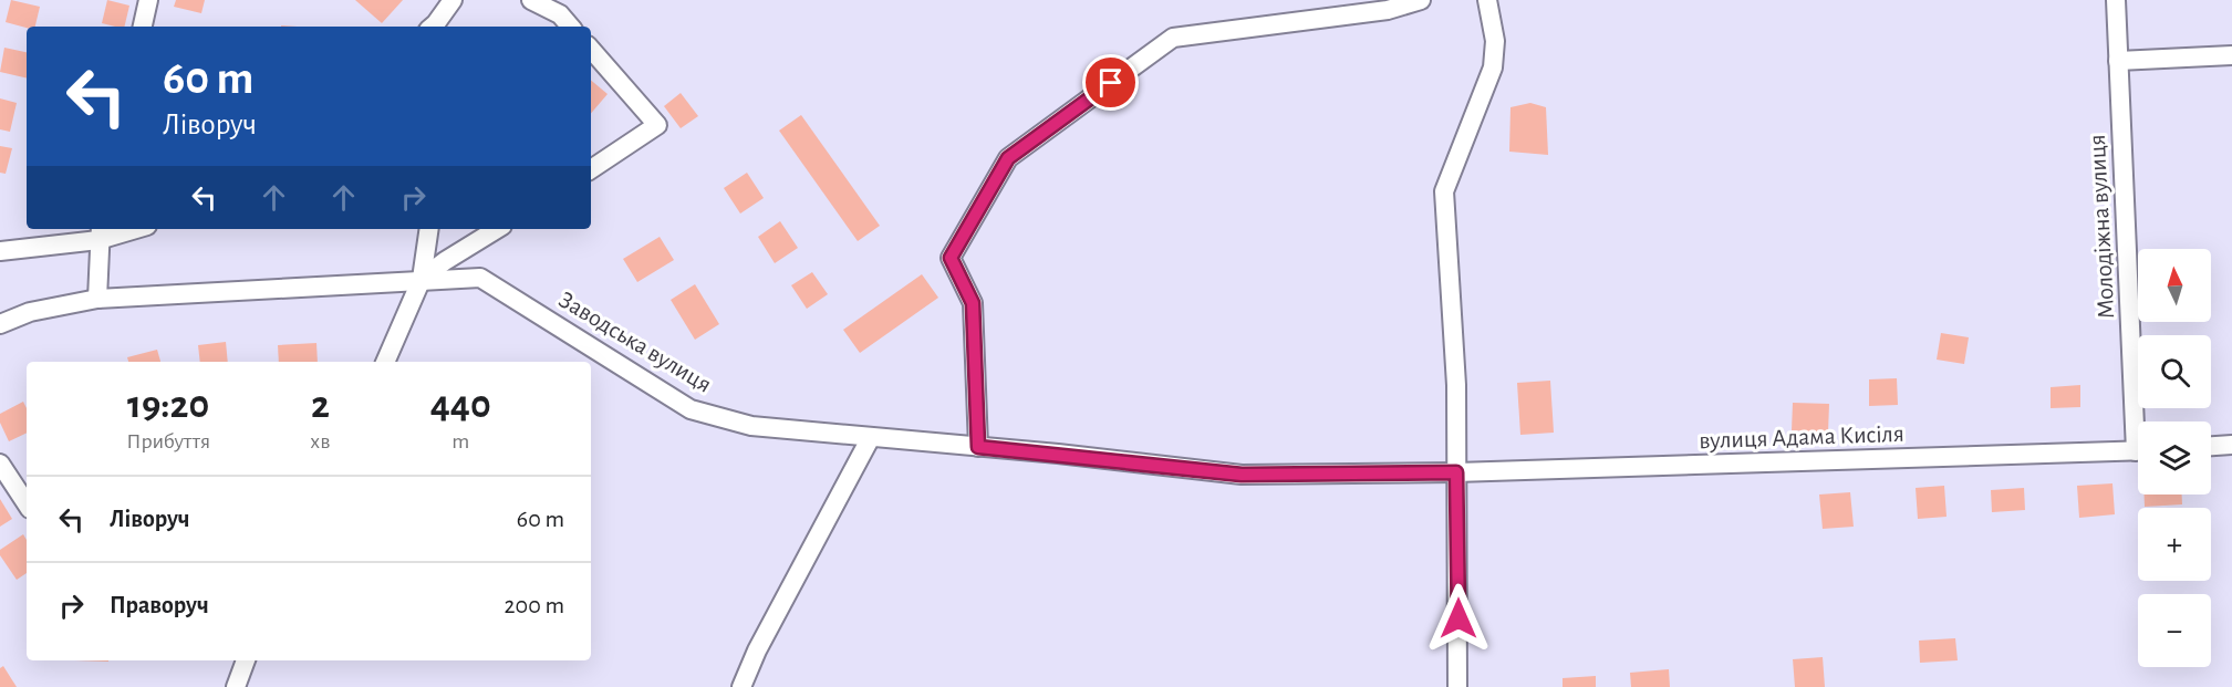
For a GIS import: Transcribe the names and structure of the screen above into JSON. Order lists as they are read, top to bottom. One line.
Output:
{"streets":{"street":["Молодіжна вулиця","Заводська вулиця","вулиця Адама Кисіля"]},"crossings":[["Заводська вулиця","вулиця Адама Кисіля"]],"north":"top","page":{"turn":["60 m","Ліворуч"],"map_buttons":["+","−"],"eta":["19:20","Прибуття","2","хв","440","m"],"list":[{"name":"Ліворуч","value":"60 m"},{"name":"Праворуч","value":"200 m"}]}}
